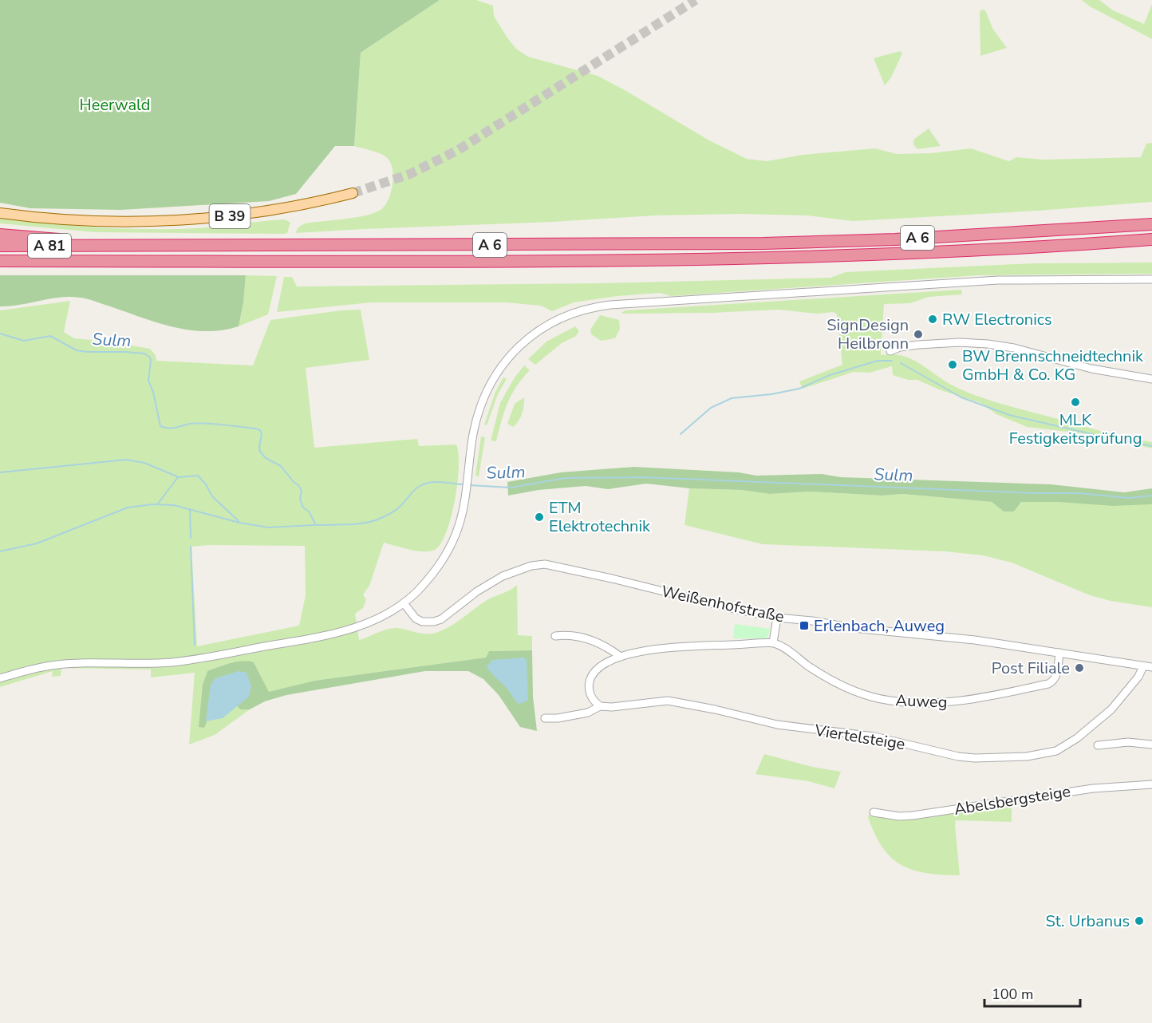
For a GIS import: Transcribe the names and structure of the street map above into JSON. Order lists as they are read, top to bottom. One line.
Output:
{"streets":{"highway":["A 6","A 81"],"main road":["B 39"],"street":["Weißenhofstraße","Auweg","Viertelsteige","Abelsbergsteige"]},"crossings":[["A 6","A 81"],["Weißenhofstraße","Auweg"],["Weißenhofstraße","Viertelsteige"]],"water":["Sulm"],"parks":["Heerwald"],"places":{"other":["RW Electronics","SignDesign Heilbronn","BW Brennschneidtechnik GmbH & Co. KG","MLK Festigkeitsprüfung","ETM Elektrotechnik","Post Filiale","St. Urbanus"],"transit":["Erlenbach, Auweg"]},"scale_bar":"100 m"}
